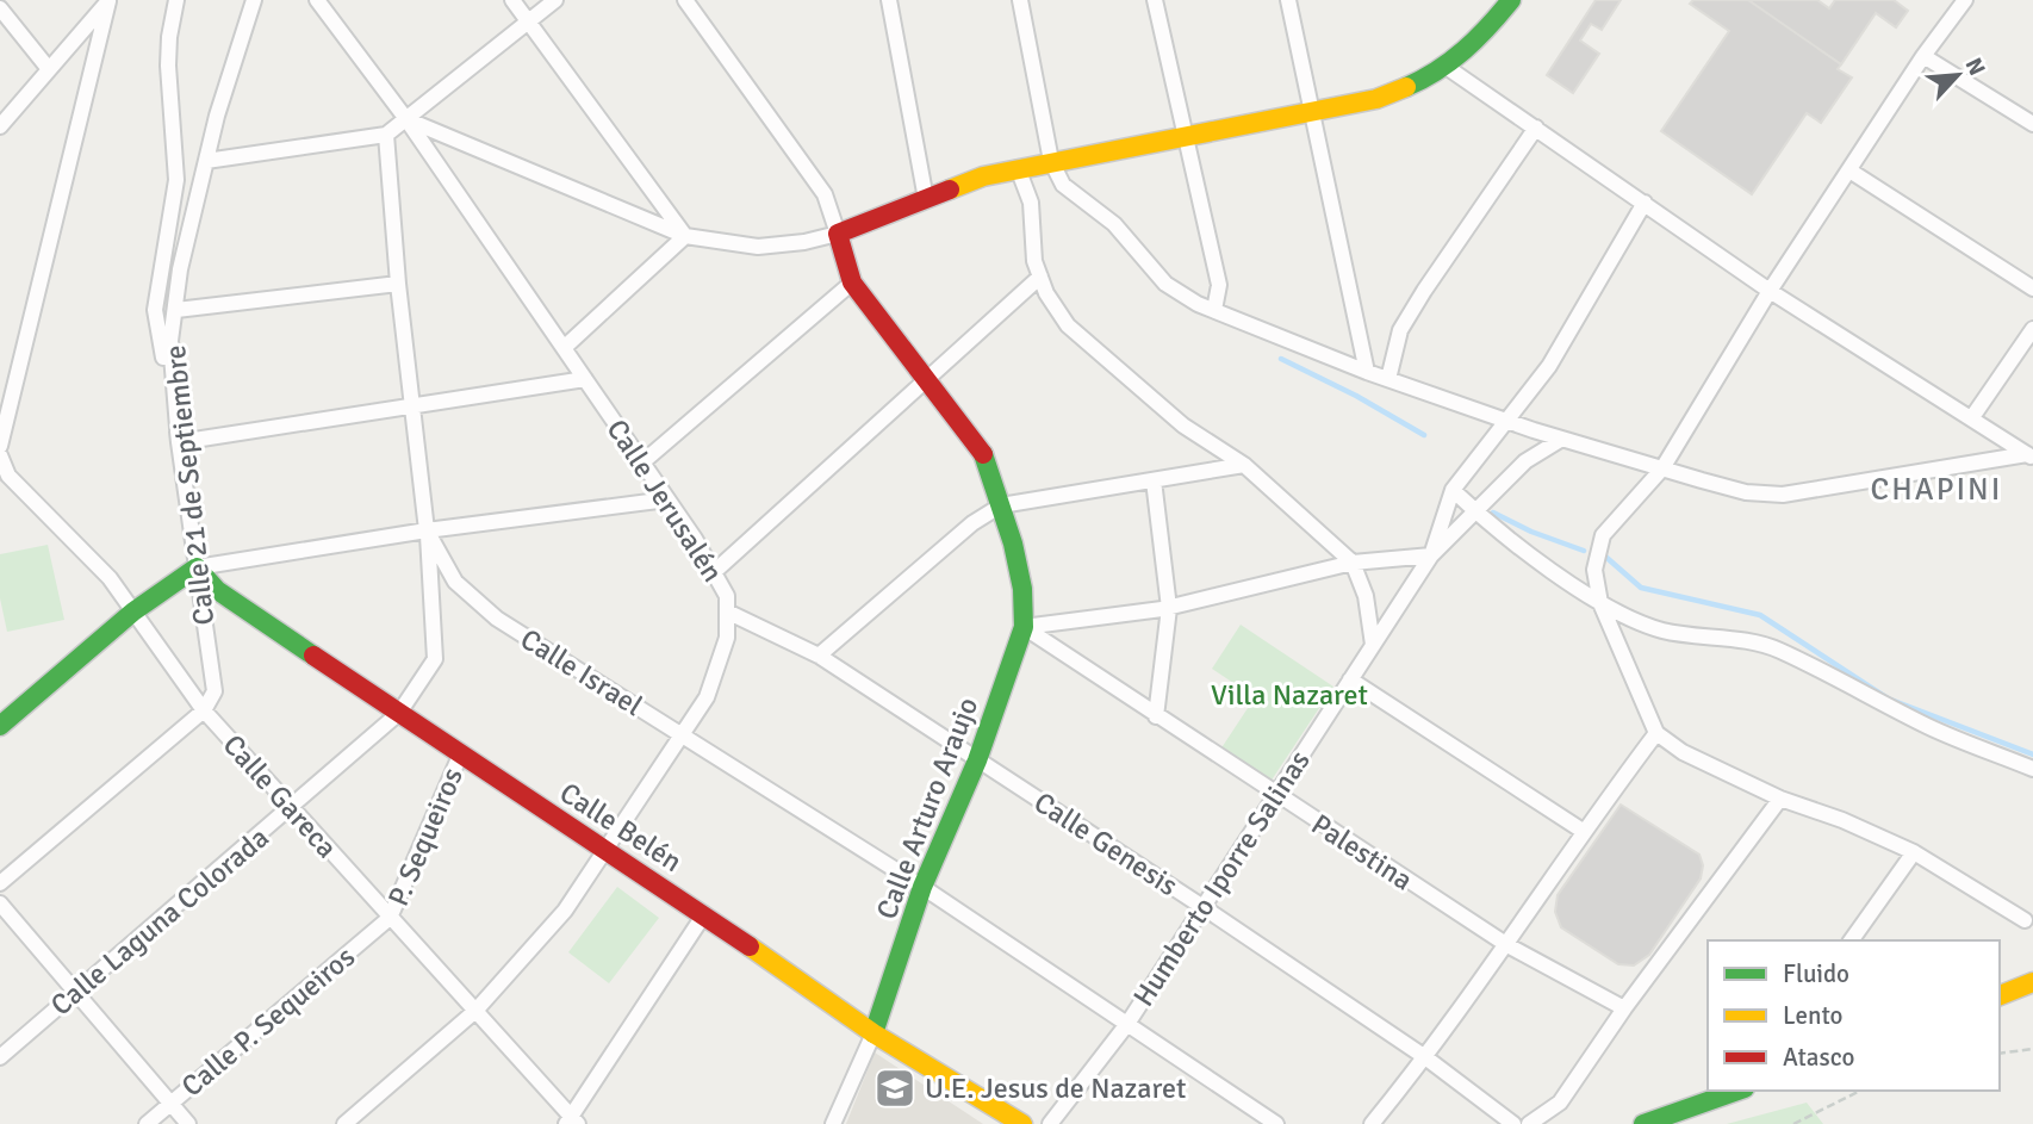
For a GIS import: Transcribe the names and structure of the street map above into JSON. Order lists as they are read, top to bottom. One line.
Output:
{"streets":{"main road":["Calle Arturo Araujo","Calle Belén"],"street":["Calle 21 de Septiembre","Calle Jerusalén","Calle Israel","Calle Gareca","P. Sequeiros","Calle Genesis","Palestina","Humberto Iporre Salinas","Calle Laguna Colorada","Calle P. Sequeiros"]},"crossings":[["Calle 21 de Septiembre","Calle Gareca"],["Calle 21 de Septiembre","Calle Belén"],["Calle Jerusalén","Calle Israel"],["Calle Jerusalén","Calle Gareca"],["Calle Jerusalén","Calle Belén"],["Calle Jerusalén","Calle Genesis"],["Calle Israel","Calle Arturo Araujo"],["Calle Israel","Humberto Iporre Salinas"],["Calle Israel","Calle Laguna Colorada"],["Calle Gareca","P. Sequeiros"],["Calle Gareca","Calle Laguna Colorada"],["Calle Gareca","Calle P. Sequeiros"],["Calle Arturo Araujo","Calle Belén"],["Calle Arturo Araujo","Calle Genesis"],["Calle Arturo Araujo","Palestina"],["Calle Belén","P. Sequeiros"],["Calle Belén","Calle Laguna Colorada"],["P. Sequeiros","Calle P. Sequeiros"],["Calle Genesis","Humberto Iporre Salinas"],["Palestina","Humberto Iporre Salinas"]],"districts":["CHAPINI"],"parks":["Villa Nazaret"],"places":{"school or university":["U.E. Jesus de Nazaret"]},"legend":["Fluido","Lento","Atasco"],"north":"top right"}
